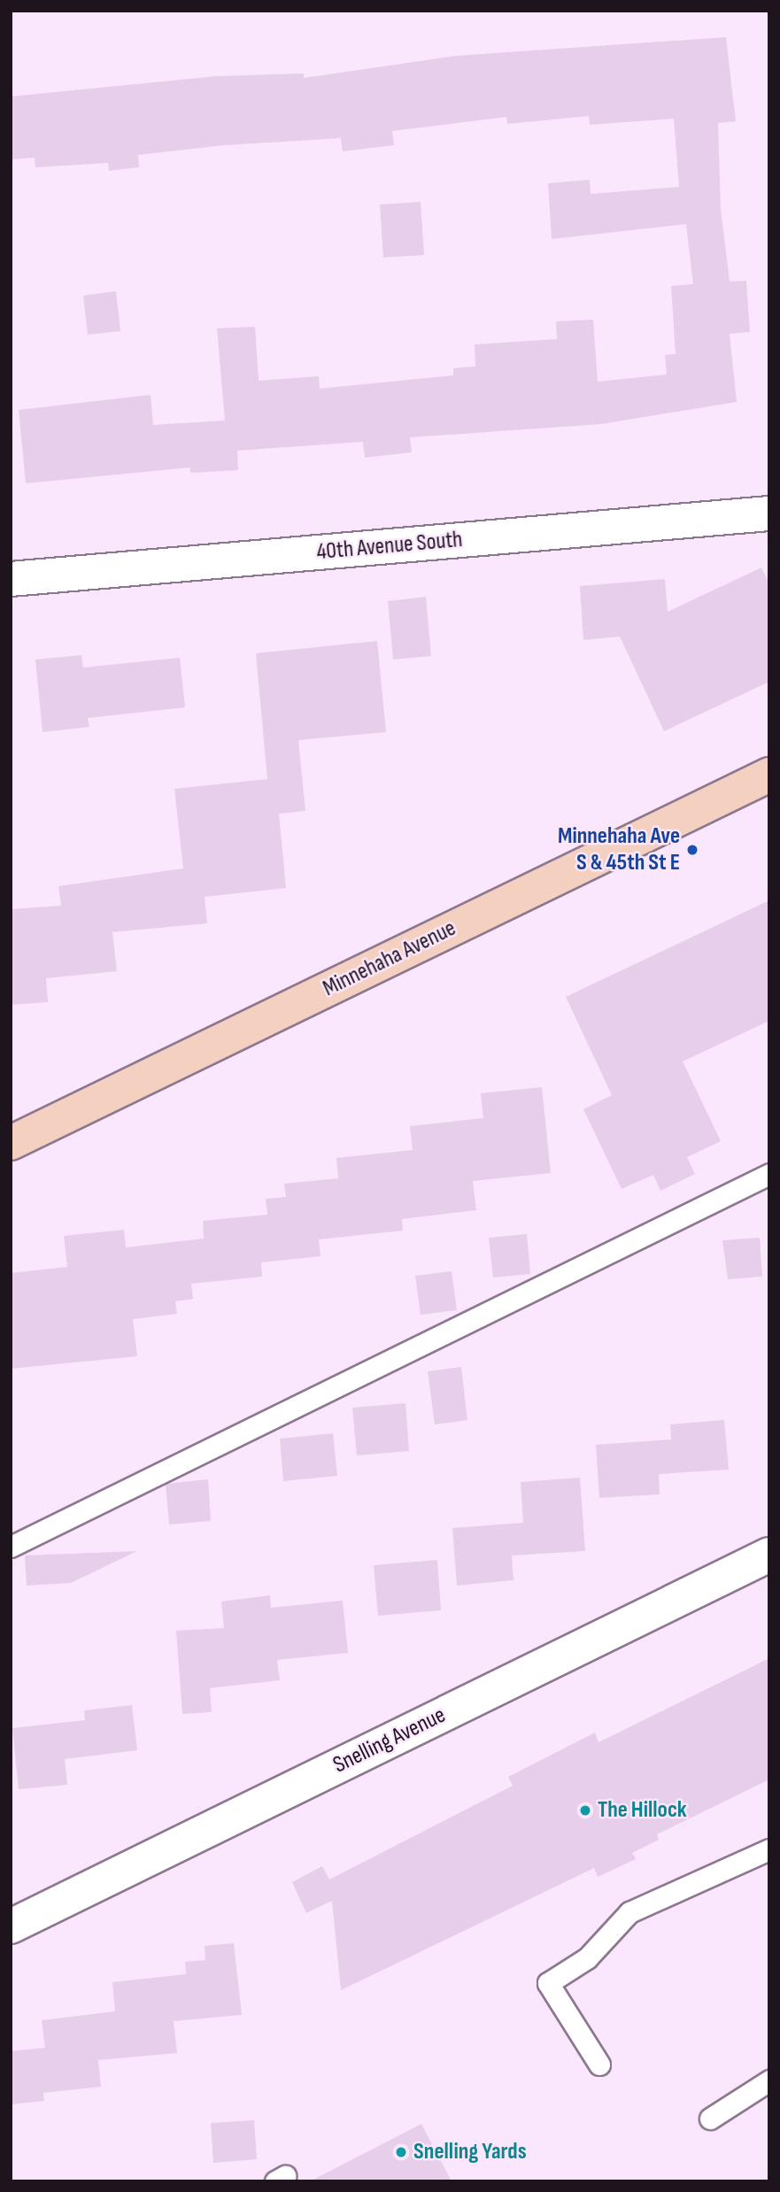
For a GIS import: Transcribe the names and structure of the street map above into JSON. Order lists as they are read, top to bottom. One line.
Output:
{"streets":{"main road":["Minnehaha Avenue"],"street":["40th Avenue South","Snelling Avenue"]},"places":["Minnehaha Ave S & 45th St E","The Hillock","Snelling Yards"]}
